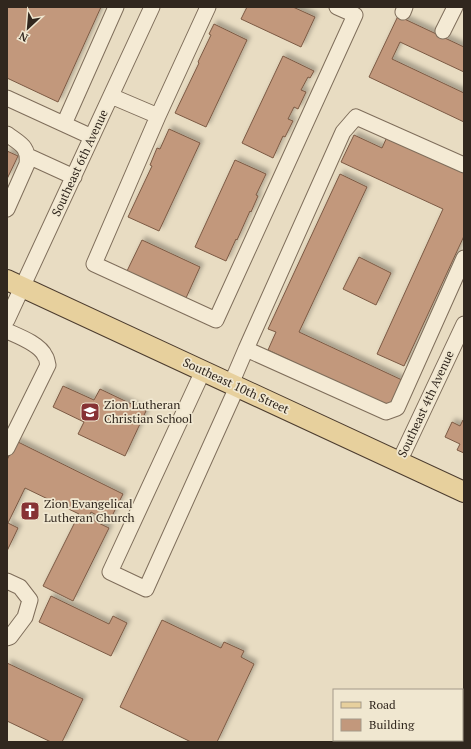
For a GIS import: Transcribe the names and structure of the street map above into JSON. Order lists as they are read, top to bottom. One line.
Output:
{"streets":{"main road":["Southeast 10th Street"],"street":["Southeast 6th Avenue","Southeast 4th Avenue"]},"crossings":[["Southeast 6th Avenue","Southeast 10th Street"],["Southeast 10th Street","Southeast 4th Avenue"]],"places":{"school or university":["Zion Lutheran Christian School"],"church":["Zion Evangelical Lutheran Church"]},"legend":["Road","Building"],"north":"bottom left"}
